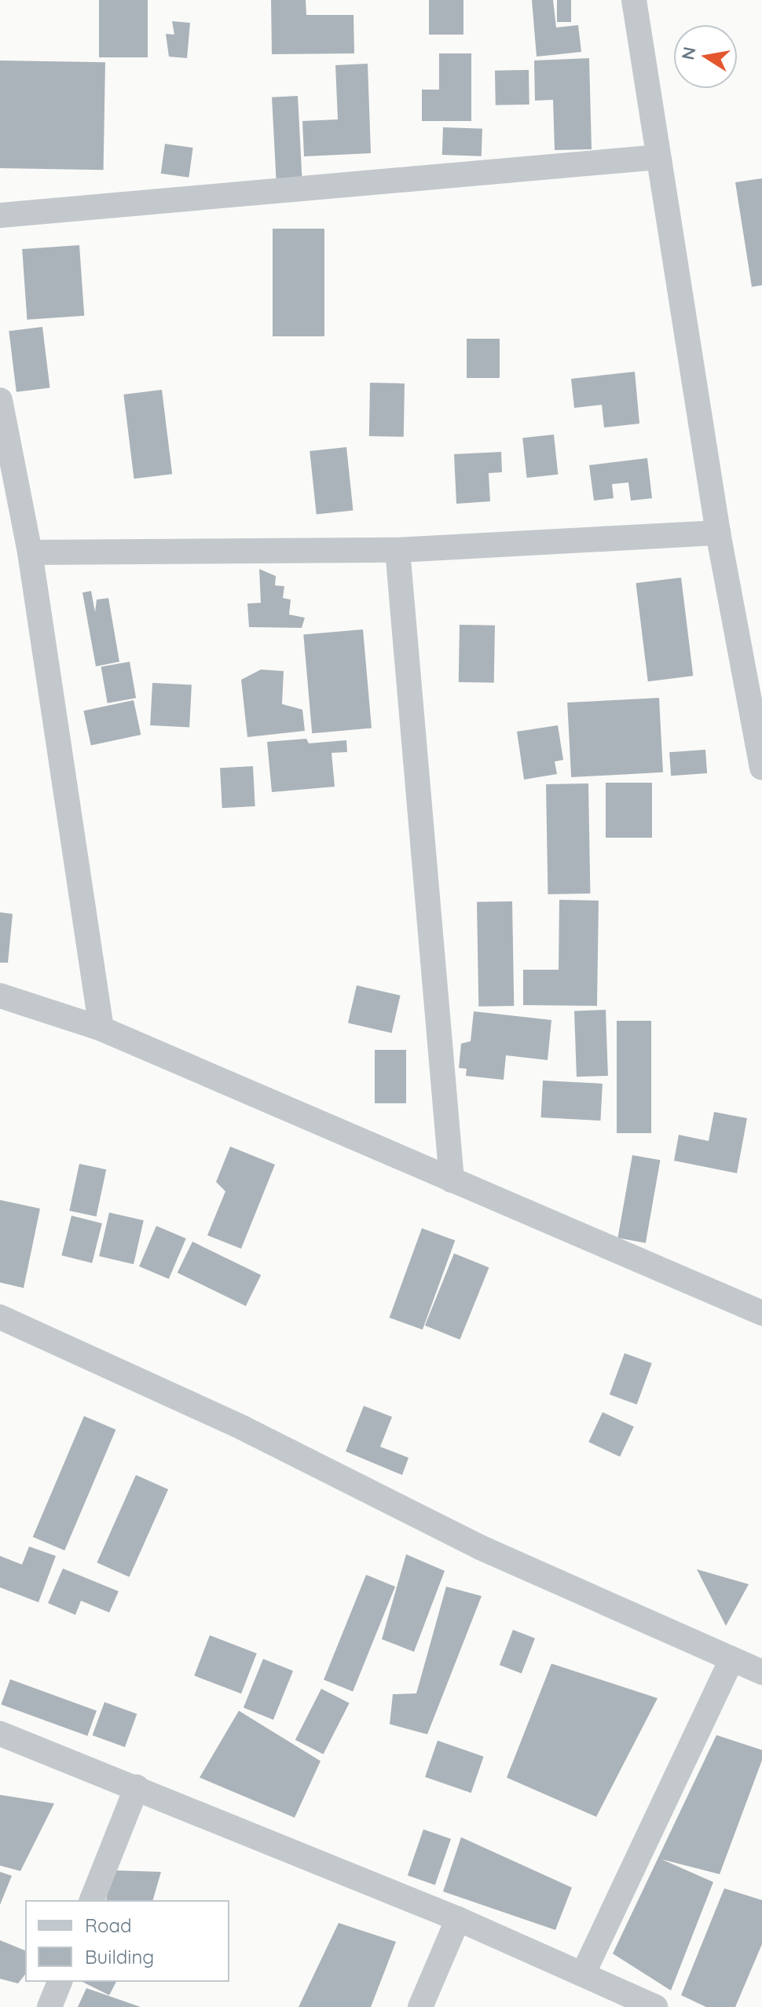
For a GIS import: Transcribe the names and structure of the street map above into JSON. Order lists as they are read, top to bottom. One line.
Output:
{"legend":["Road","Building"],"north":"left"}
